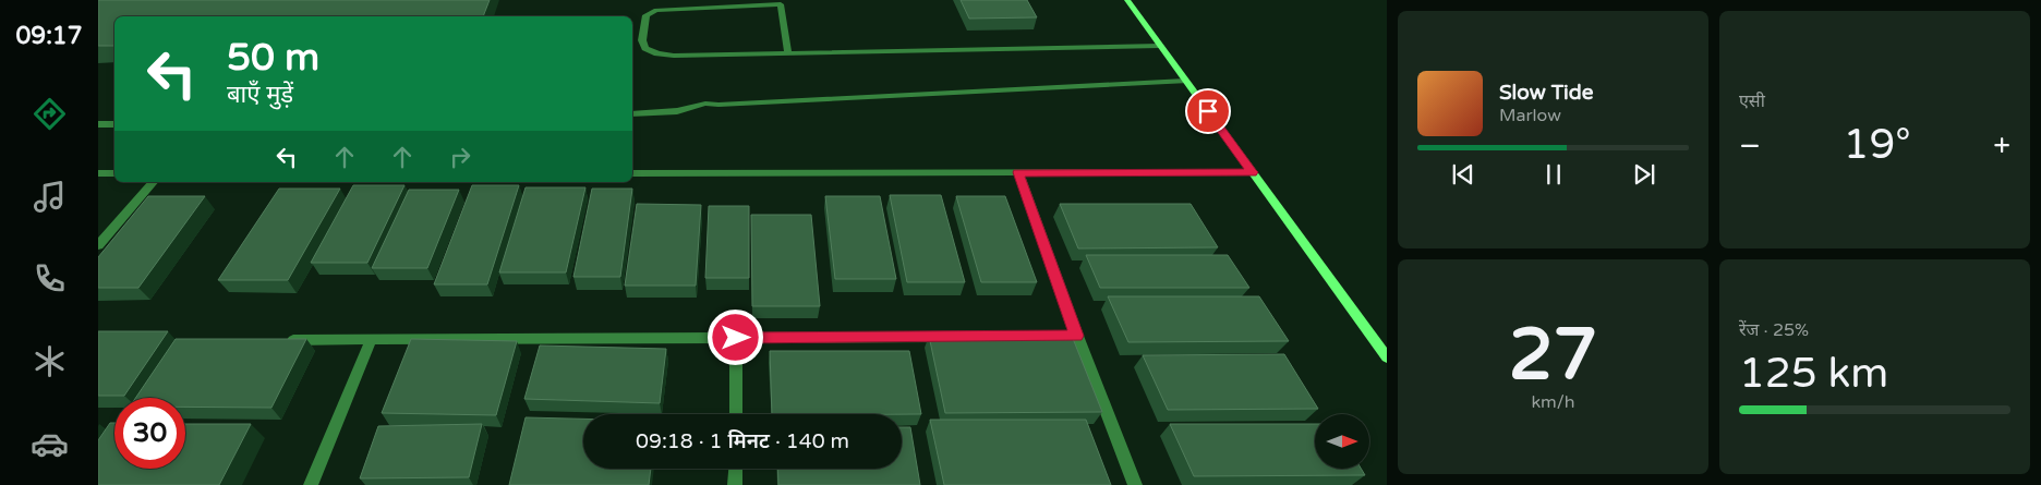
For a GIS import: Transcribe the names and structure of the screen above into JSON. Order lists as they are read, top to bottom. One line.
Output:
{"north":"right","page":{"tabs":"09:17","tile":["एसी",["27","km/h"],["रेंज · 25%","125 km"]],"turn":["50 m","बाएँ मुड़ें"],"song":["Slow Tide","Marlow"],"heat":["−","19°","+"],"limit":"30","trip":"09:18 · 1 मिनट · 140 m"}}
